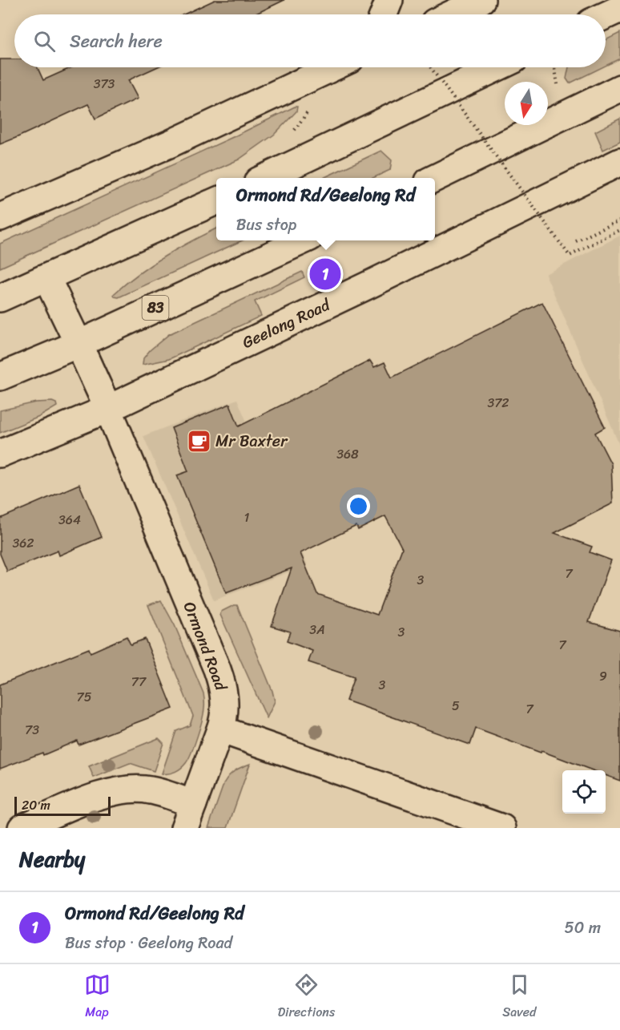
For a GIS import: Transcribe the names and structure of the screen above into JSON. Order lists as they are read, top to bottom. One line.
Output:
{"streets":{"main road":["83","Geelong Road","Ormond Road"]},"crossings":[["83","Ormond Road"],["Geelong Road","Ormond Road"]],"places":{"cafe":["Mr Baxter"]},"house_numbers":["373","372","368","1","364","362","7","3","3A","3","7","9","77","3","75","5","7","73"],"scale_bar":"20 m","north":"bottom","page":{"search":"Search here","popup":["Ormond Rd/Geelong Rd","Bus stop"],"pins":"1","scale":"20 m","heading":"Nearby","list":[{"mark":"1","name":"Ormond Rd/Geelong Rd","note":"Bus stop · Geelong Road","value":"50 m"}],"nav":["Map","Directions","Saved"]}}
